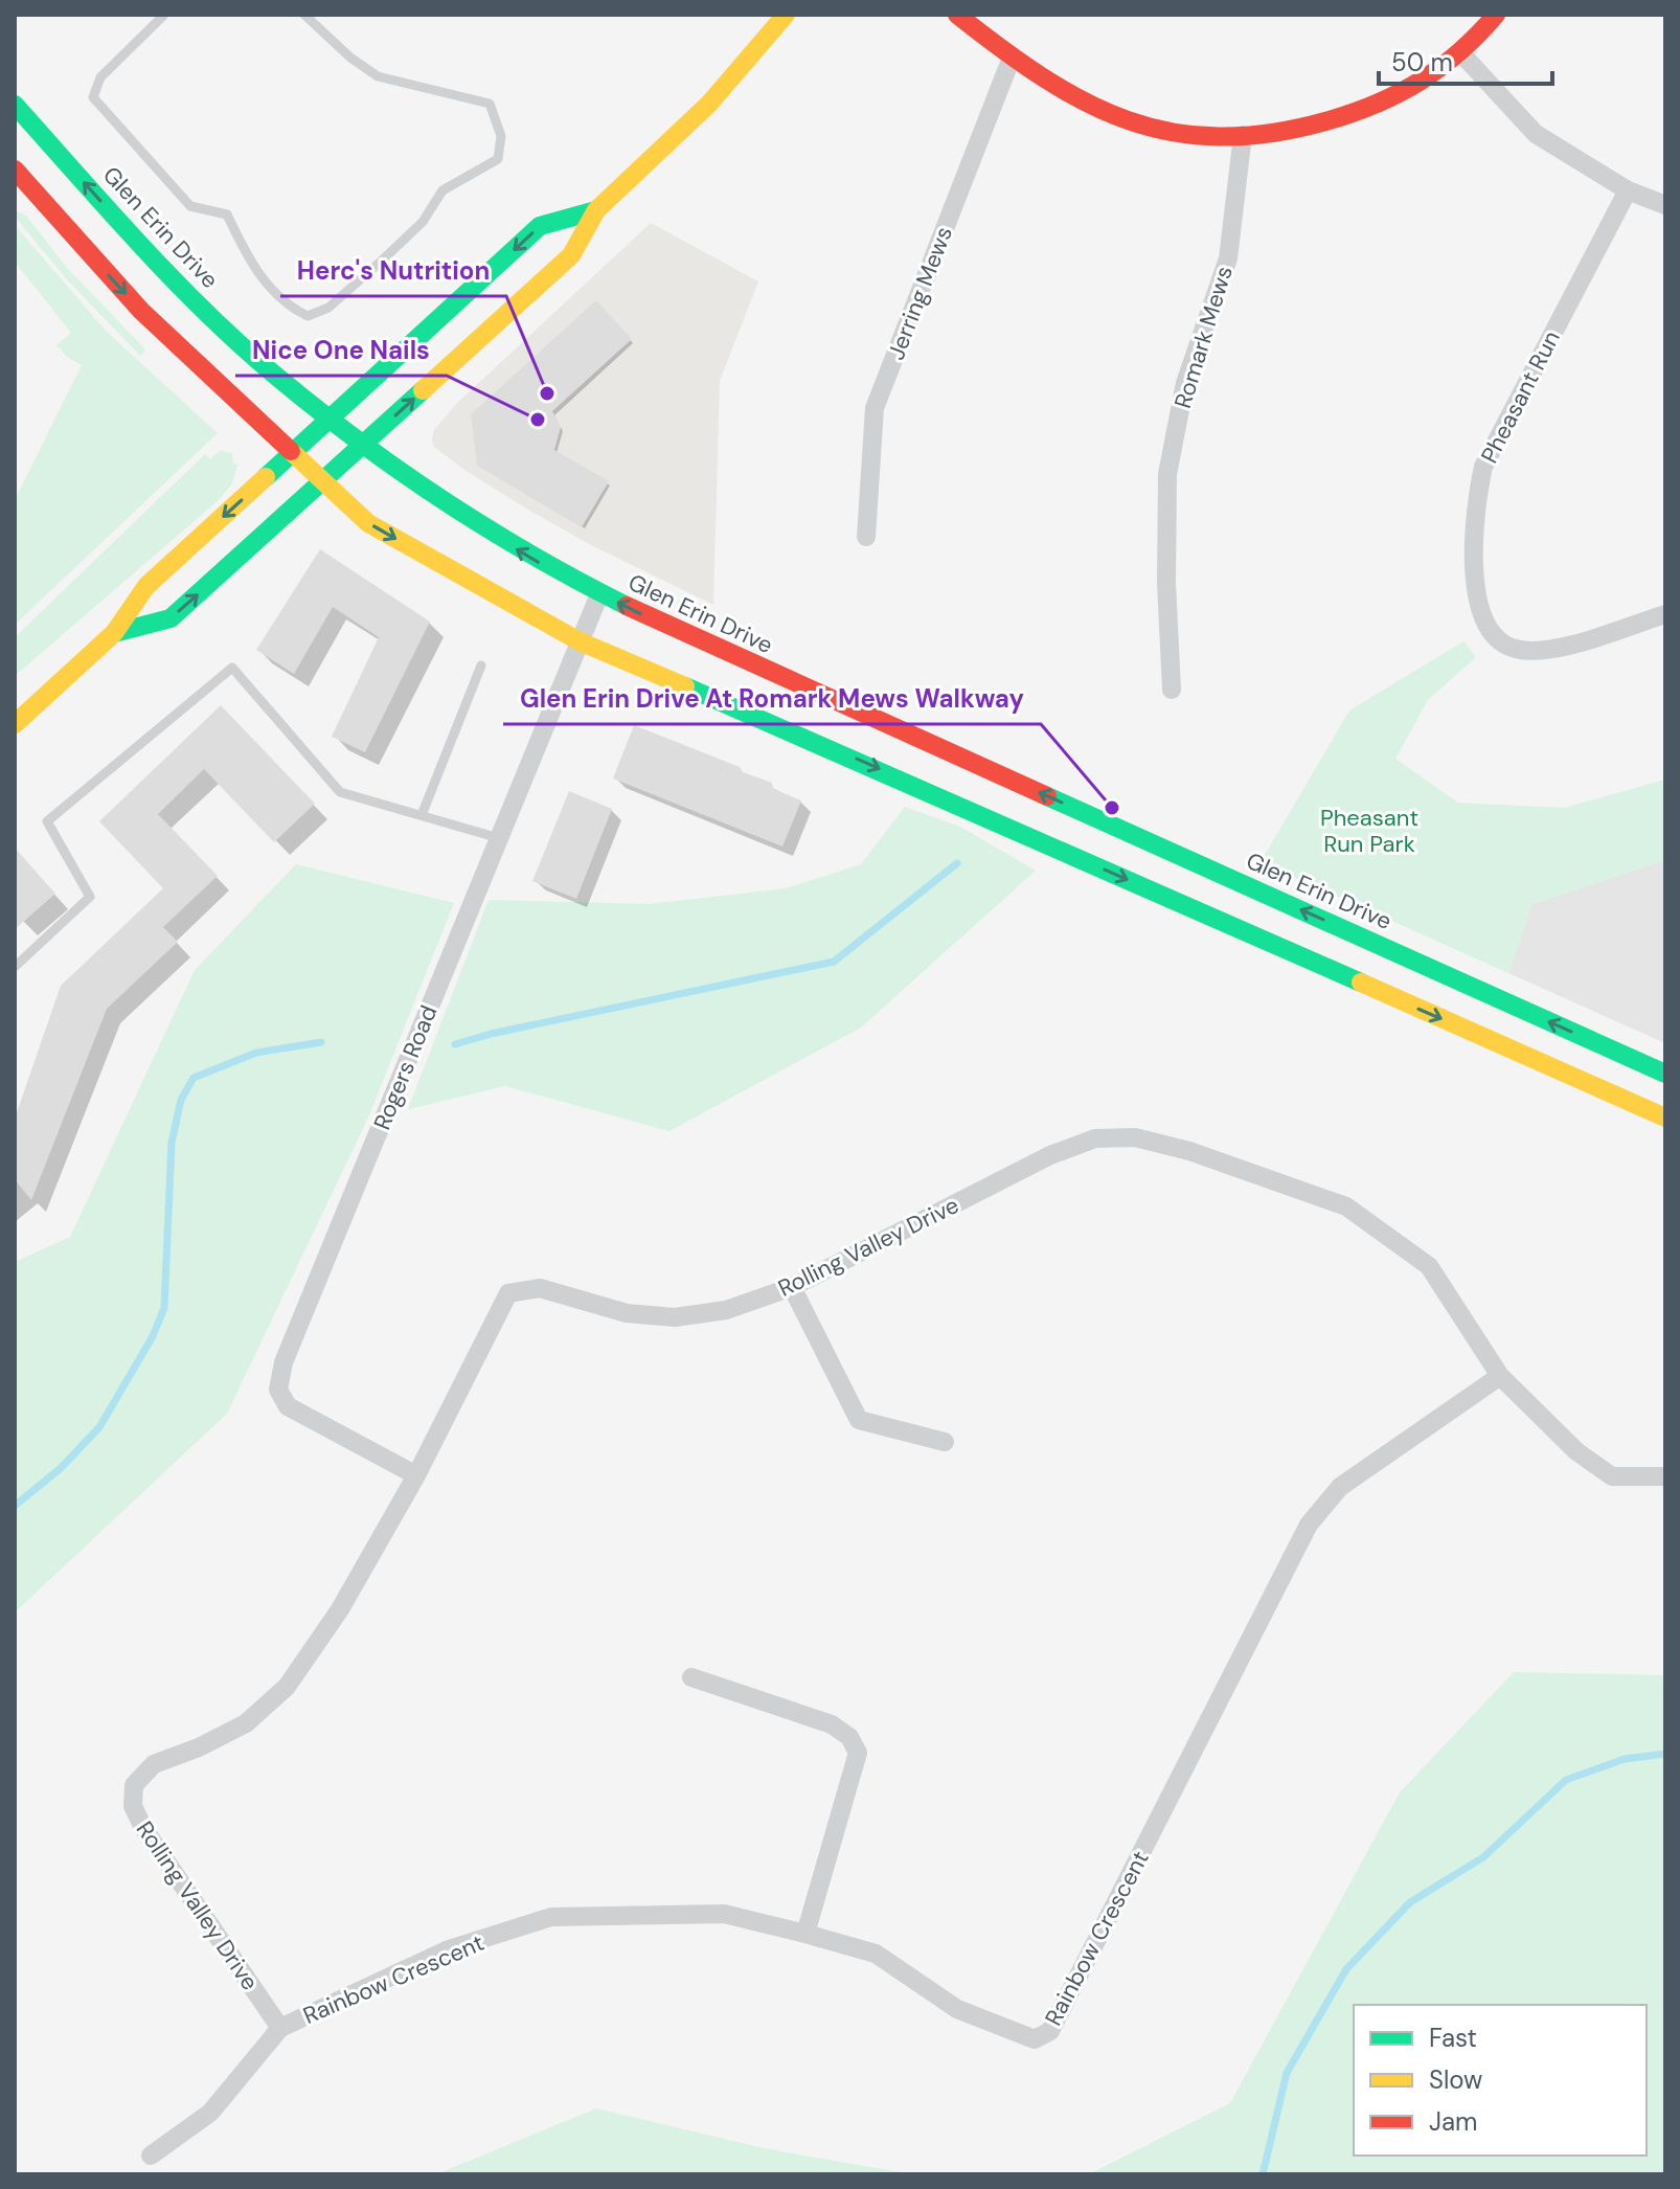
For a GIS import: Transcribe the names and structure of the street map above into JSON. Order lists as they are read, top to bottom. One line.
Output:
{"streets":{"street":["Glen Erin Drive","Jerring Mews","Romark Mews","Pheasant Run","Rogers Road","Rolling Valley Drive","Rainbow Crescent"]},"crossings":[["Glen Erin Drive","Rogers Road"],["Rogers Road","Rolling Valley Drive"],["Rolling Valley Drive","Rainbow Crescent"]],"parks":["Pheasant Run Park"],"places":["Herc's Nutrition","Nice One Nails","Glen Erin Drive At Romark Mews Walkway"],"legend":["Fast","Slow","Jam"],"scale_bar":"50 m"}
